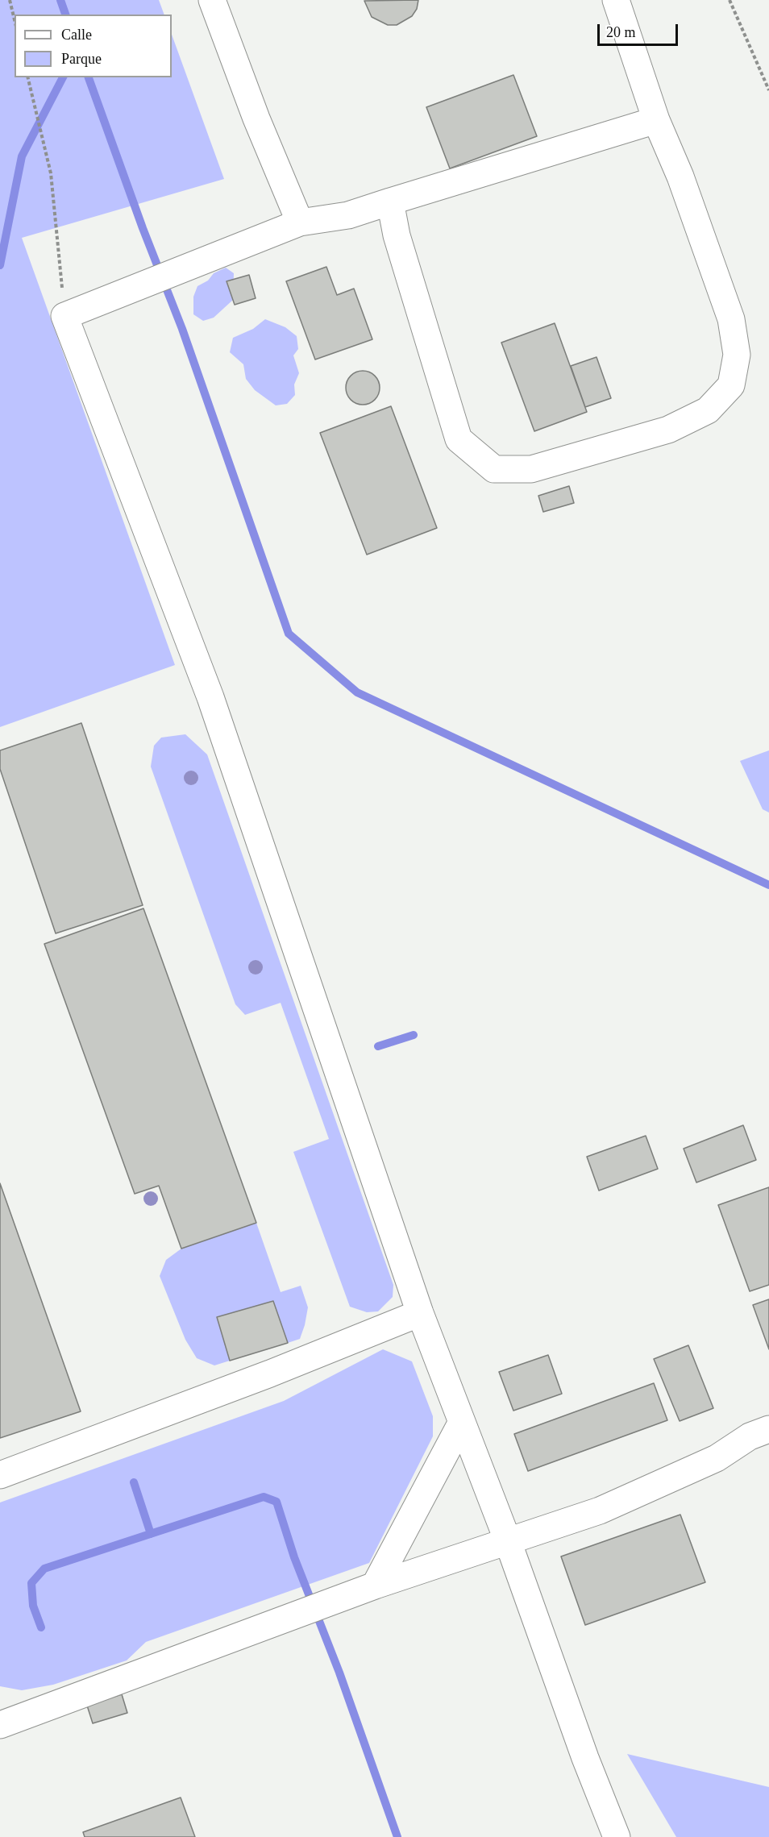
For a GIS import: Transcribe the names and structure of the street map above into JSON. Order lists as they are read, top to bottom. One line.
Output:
{"legend":["Calle","Parque"],"scale_bar":"20 m"}
